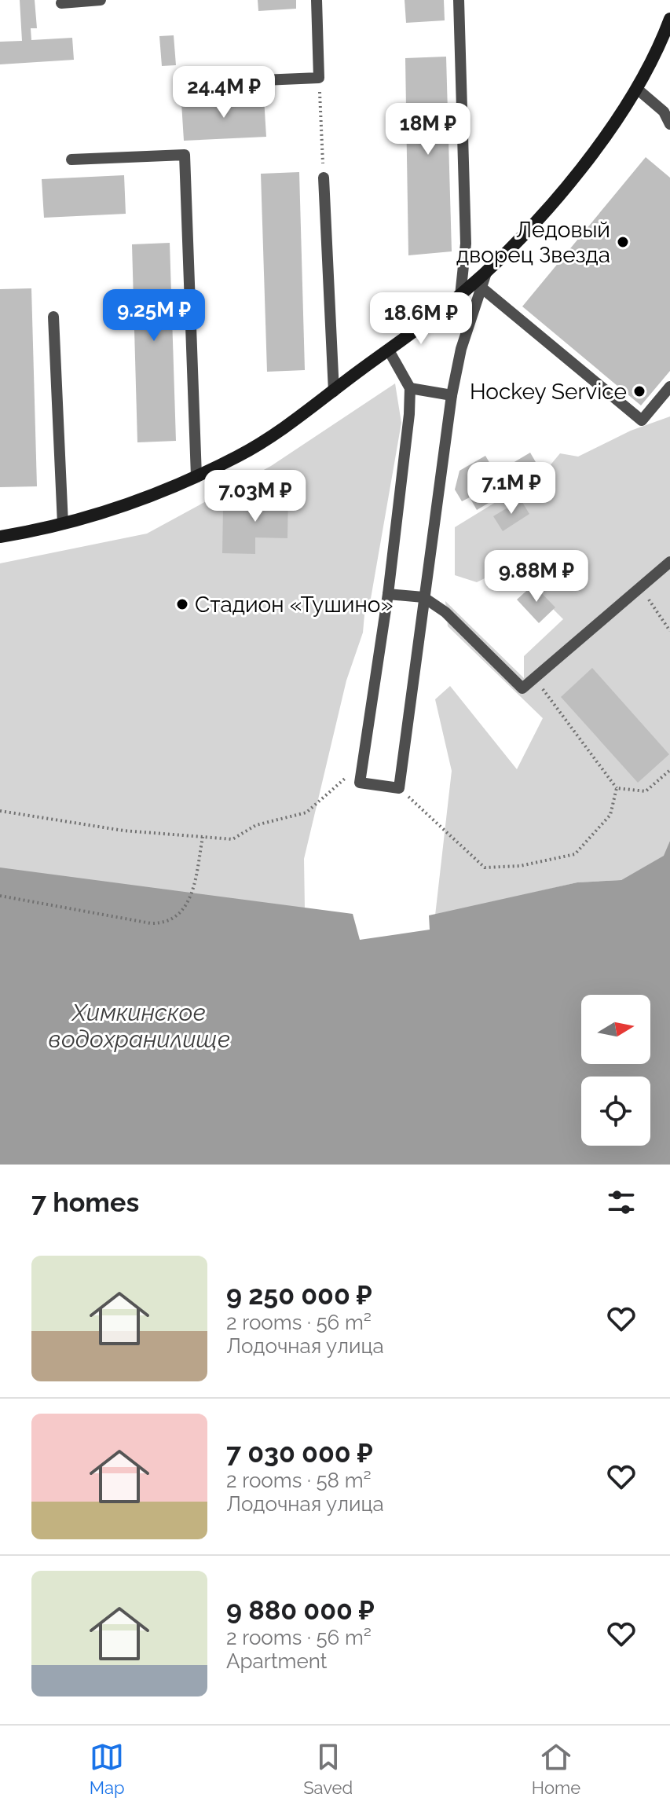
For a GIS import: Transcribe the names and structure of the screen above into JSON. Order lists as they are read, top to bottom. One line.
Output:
{"water":["Химкинское водохранилище"],"places":["Ледовый дворец Звезда","Hockey Service","Стадион «Тушино»"],"north":"right","page":{"price":["24.4M ₽","18M ₽","9.25M ₽","18.6M ₽","7.1M ₽","7.03M ₽","9.88M ₽"],"heading":"7 homes","list":[{"name":"9 250 000 ₽","note":"2 rooms · 56 m² · Лодочная улица"},{"name":"7 030 000 ₽","note":"2 rooms · 58 m² · Лодочная улица"},{"name":"9 880 000 ₽","note":"2 rooms · 56 m² · Apartment"}],"tabs":["Map","Saved","Home"]}}
